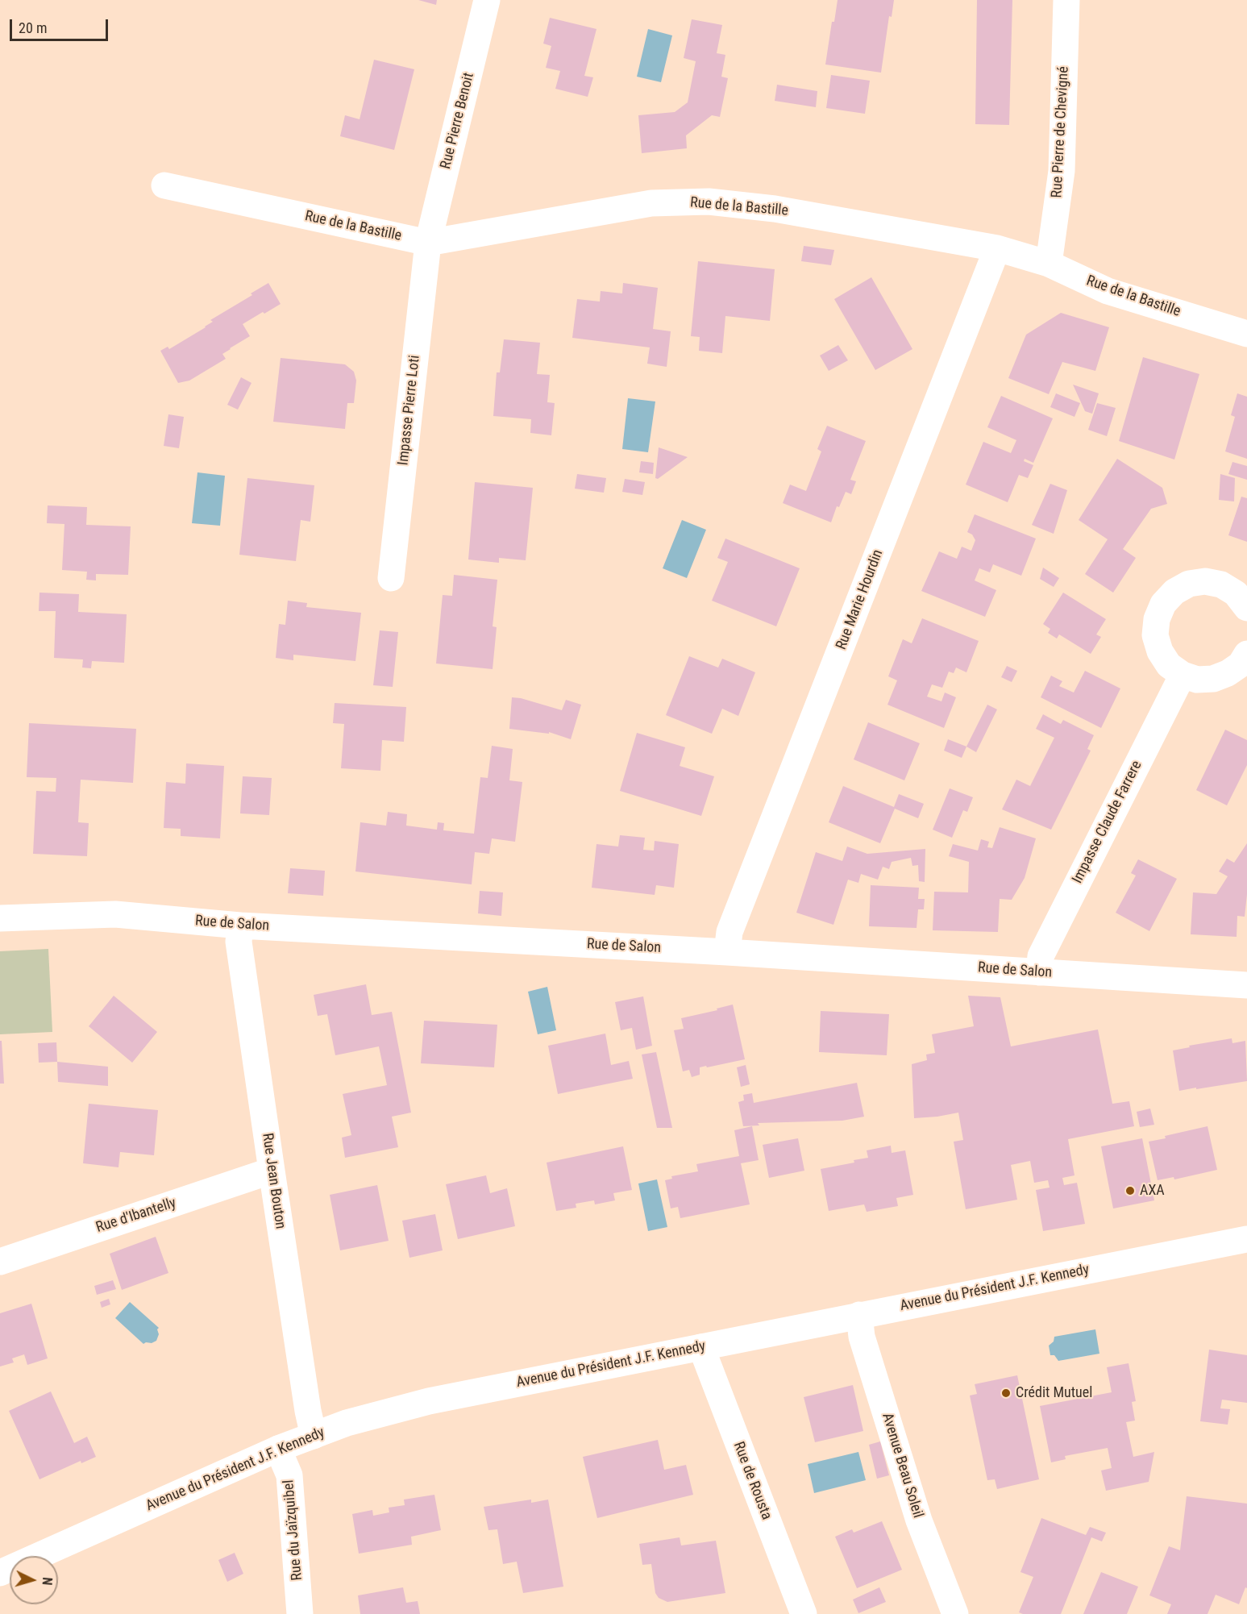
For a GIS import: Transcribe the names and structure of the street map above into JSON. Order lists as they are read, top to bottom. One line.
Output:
{"streets":{"street":["Rue Pierre Benoit","Rue Pierre de Chevigné","Rue de la Bastille","Impasse Pierre Loti","Rue Marie Hourdin","Impasse Claude Farrere","Rue de Salon","Rue Jean Bouton","Rue d'Ibantelly","Avenue du Président J.F. Kennedy","Avenue Beau Soleil","Rue de Rousta","Rue du Jaïzquibel"]},"crossings":[["Rue Pierre Benoit","Rue de la Bastille"],["Rue Pierre Benoit","Impasse Pierre Loti"],["Rue Pierre de Chevigné","Rue de la Bastille"],["Rue de la Bastille","Impasse Pierre Loti"],["Rue de la Bastille","Rue Marie Hourdin"],["Rue Marie Hourdin","Rue de Salon"],["Impasse Claude Farrere","Rue de Salon"],["Rue de Salon","Rue Jean Bouton"],["Rue Jean Bouton","Rue d'Ibantelly"],["Rue Jean Bouton","Avenue du Président J.F. Kennedy"],["Avenue du Président J.F. Kennedy","Avenue Beau Soleil"],["Avenue du Président J.F. Kennedy","Rue de Rousta"],["Avenue du Président J.F. Kennedy","Rue du Jaïzquibel"]],"places":["AXA","Crédit Mutuel"],"scale_bar":"20 m","north":"right"}
